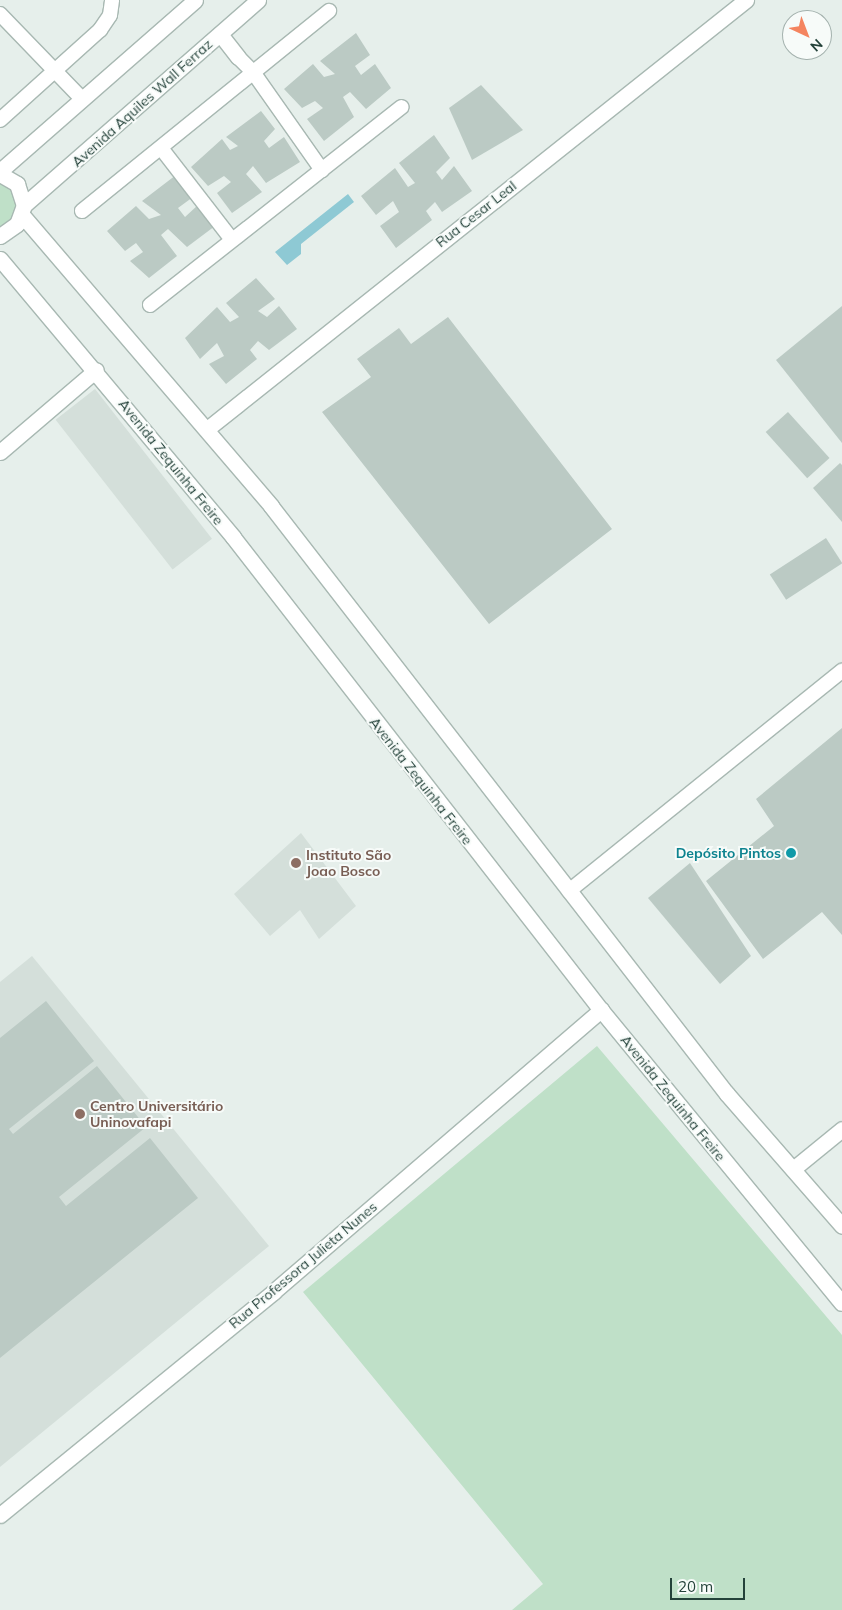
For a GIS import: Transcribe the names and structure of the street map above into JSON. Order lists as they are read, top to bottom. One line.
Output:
{"streets":{"main road":["Avenida Aquiles Wall Ferraz","Rua Cesar Leal","Avenida Zequinha Freire","Rua Professora Julieta Nunes"]},"crossings":[["Avenida Zequinha Freire","Rua Professora Julieta Nunes"]],"places":["Depósito Pintos","Instituto São Joao Bosco","Centro Universitário Uninovafapi"],"scale_bar":"20 m","north":"bottom right"}
